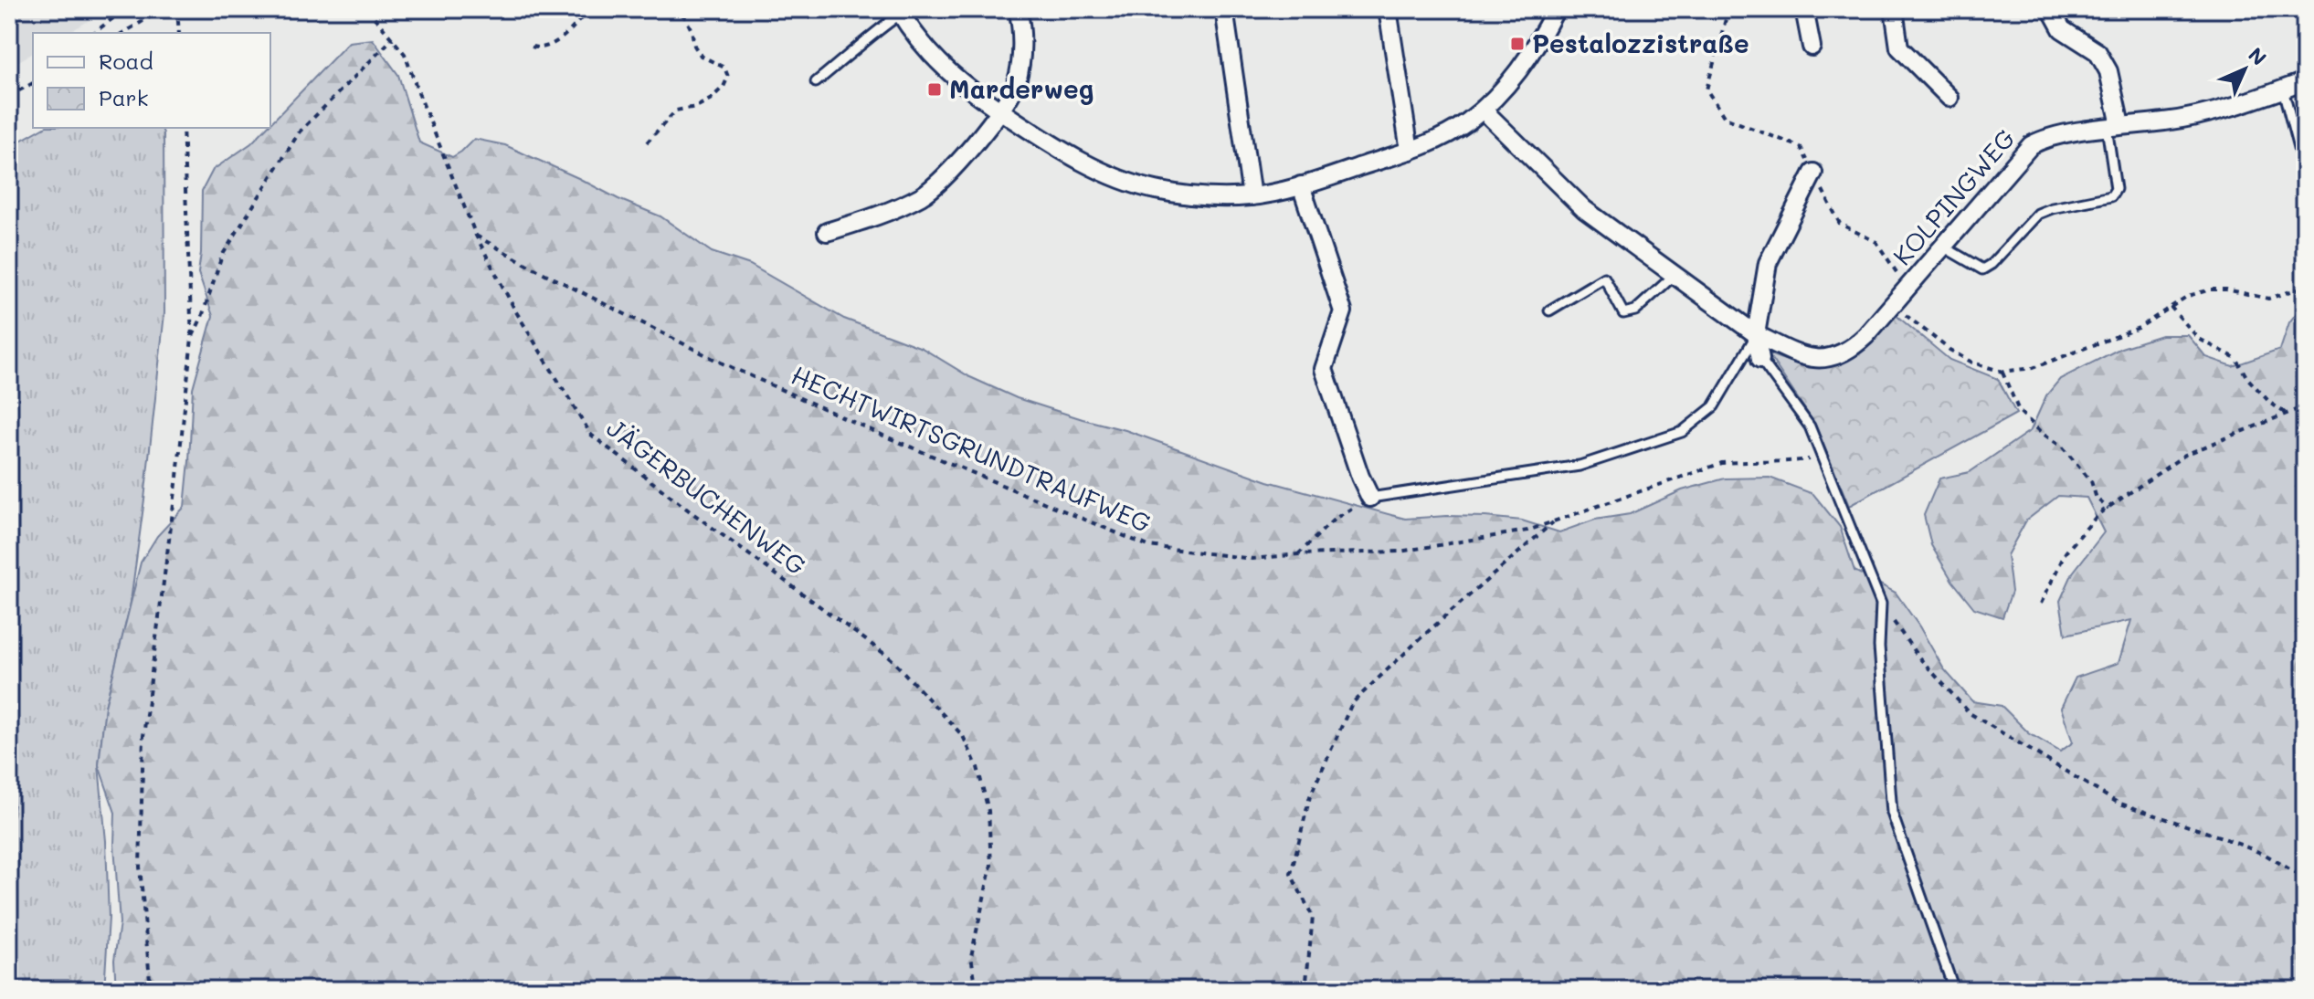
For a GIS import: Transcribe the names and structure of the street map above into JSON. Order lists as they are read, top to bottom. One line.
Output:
{"streets":{"street":["KOLPINGWEG"],"path":["HECHTWIRTSGRUNDTRAUFWEG","JÄGERBUCHENWEG"]},"crossings":[["HECHTWIRTSGRUNDTRAUFWEG","JÄGERBUCHENWEG"]],"places":{"transit":["Pestalozzistraße","Marderweg"]},"legend":["Road","Park"],"north":"top right"}
